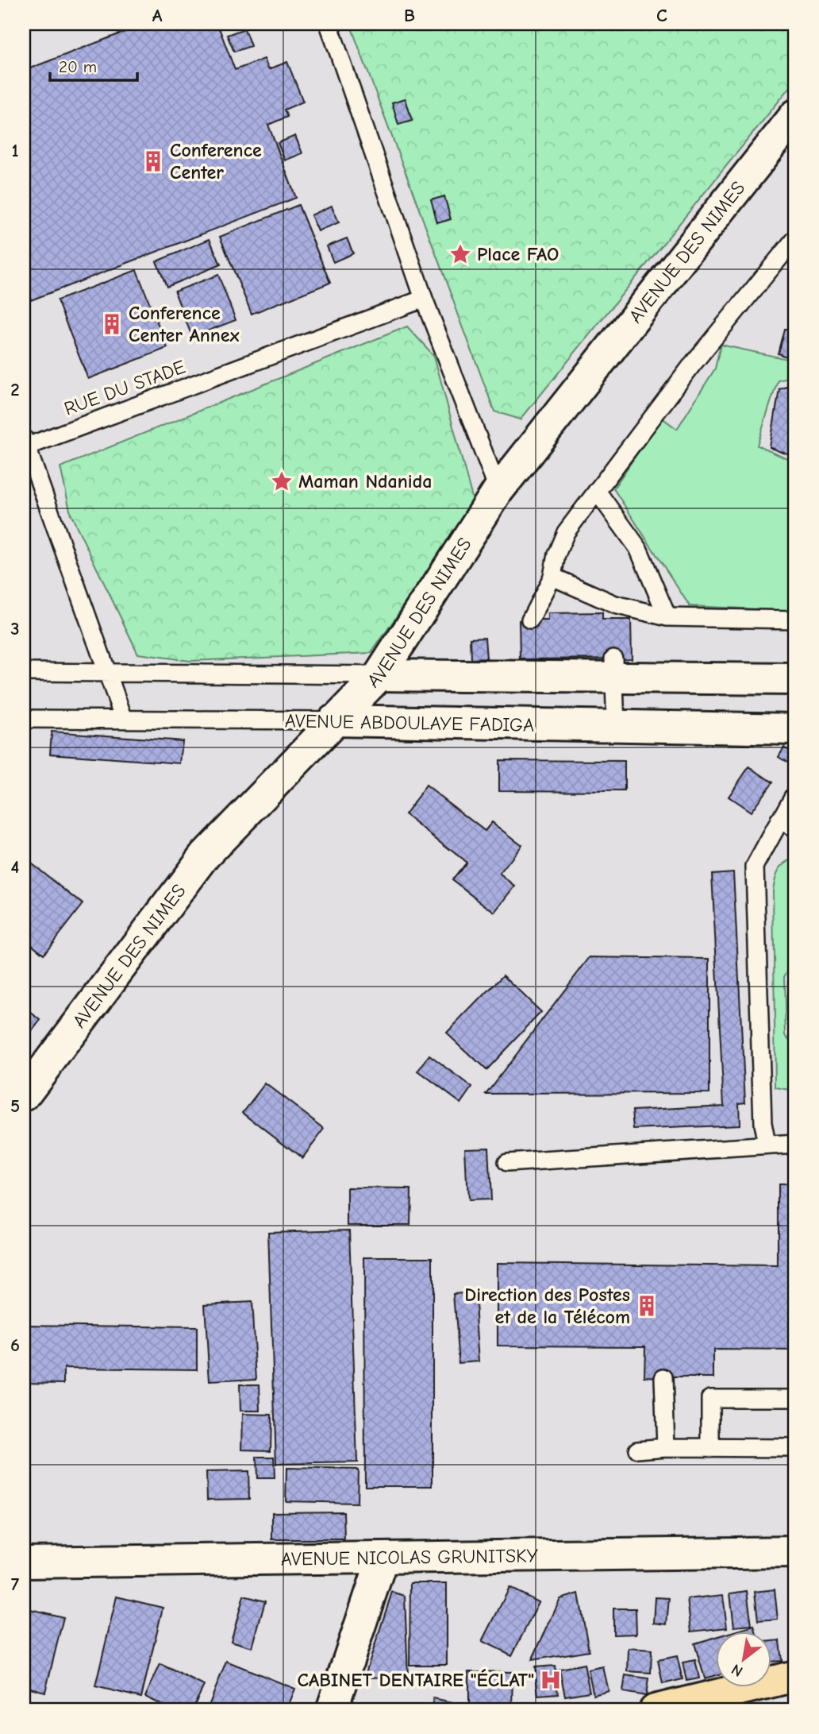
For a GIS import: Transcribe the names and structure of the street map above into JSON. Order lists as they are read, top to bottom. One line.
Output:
{"streets":{"street":["AVENUE DES NIMES","AVENUE ABDOULAYE FADIGA","AVENUE NICOLAS GRUNITSKY"],"lane":["RUE DU STADE"]},"crossings":[["AVENUE DES NIMES","AVENUE ABDOULAYE FADIGA"],["RUE DU STADE","AVENUE ABDOULAYE FADIGA"]],"places":{"building":["Conference Center","Conference Center Annex","Direction des Postes et de la Télécom"],"place":["Place FAO","Maman Ndanida"],"hospital":["CABINET DENTAIRE \"ÉCLAT\""]},"scale_bar":"20 m","north":"bottom left","grid":{"columns":["A","B","C"],"rows":["1","2","3","4","5","6","7"]}}
